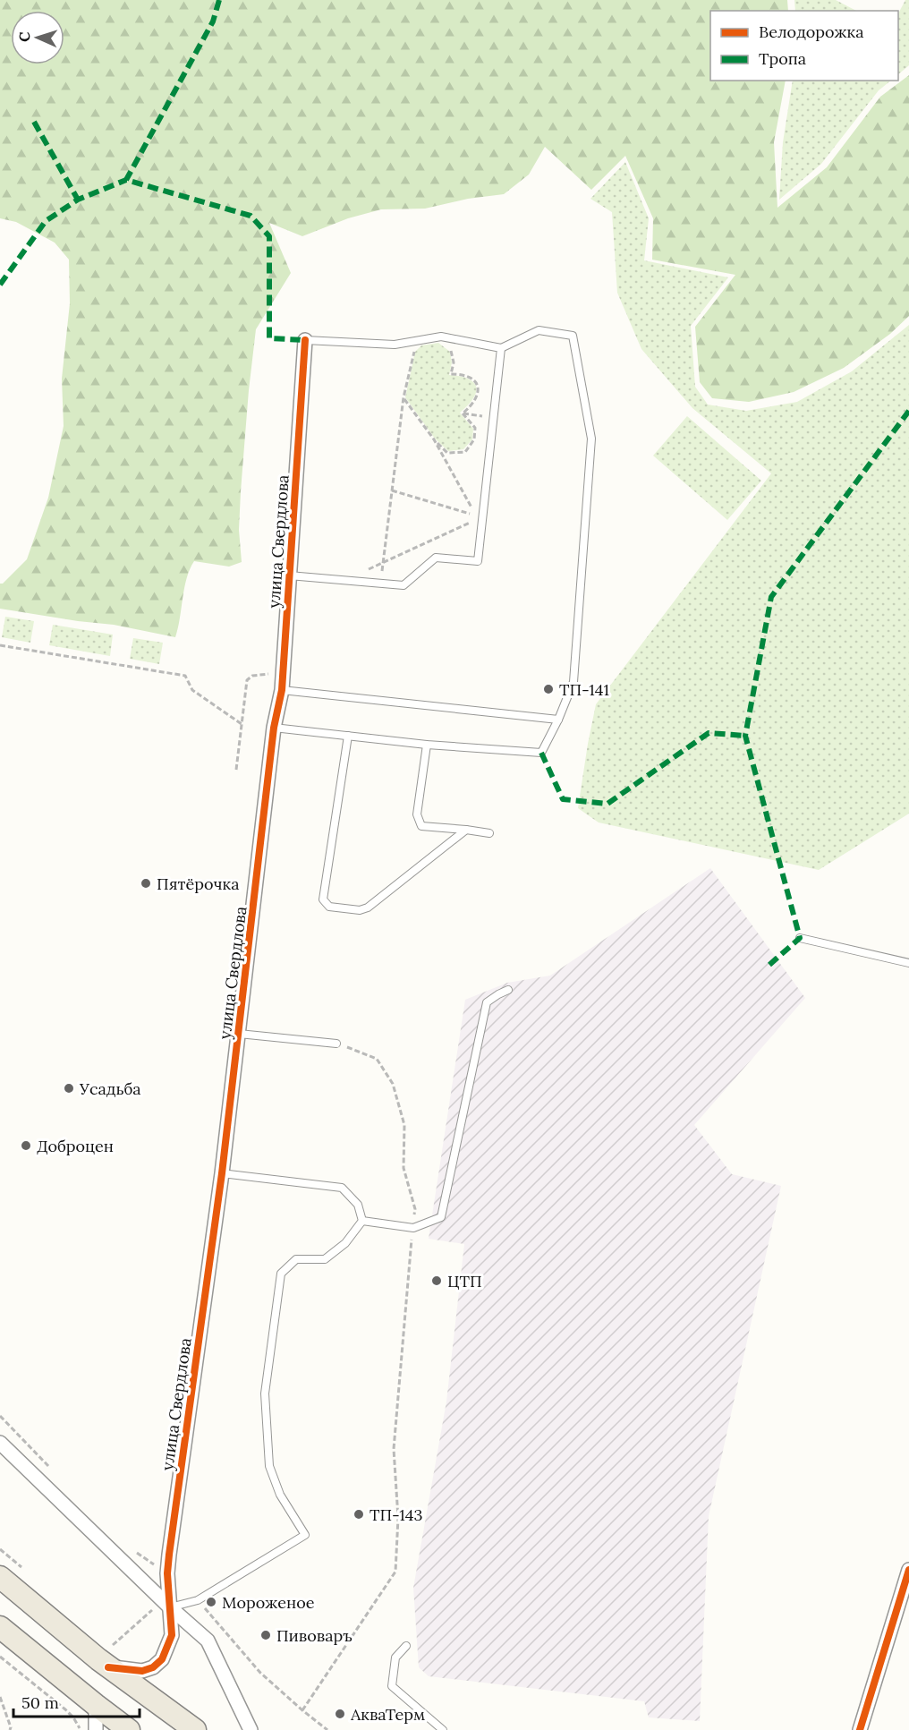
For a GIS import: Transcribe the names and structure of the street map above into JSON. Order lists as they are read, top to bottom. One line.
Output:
{"streets":{"street":["улица Свердлова"]},"places":["ТП-141","Пятёрочка","Усадьба","Доброцен","ЦТП","ТП-143","Мороженое","Пивоваръ","АкваТерм"],"legend":["Велодорожка","Тропа"],"scale_bar":"50 m","north":"left"}
